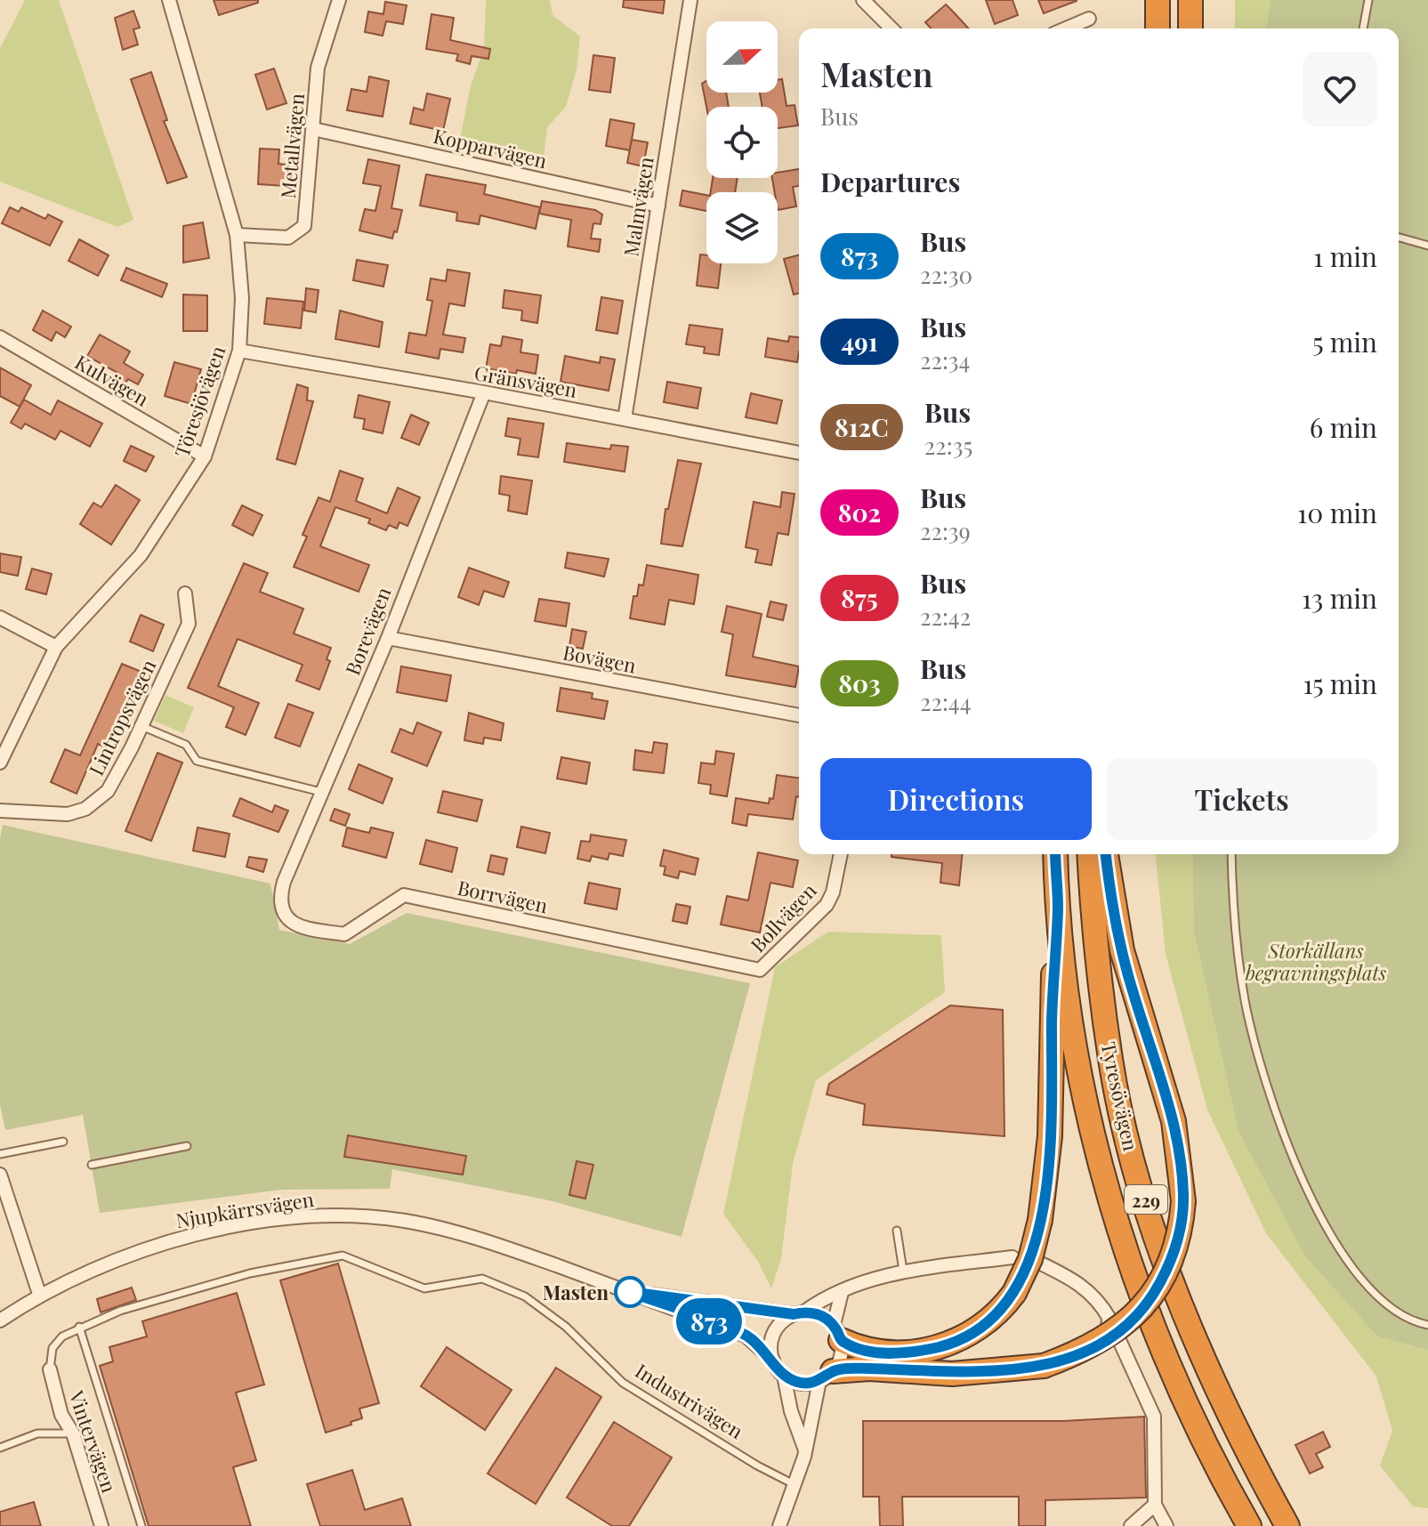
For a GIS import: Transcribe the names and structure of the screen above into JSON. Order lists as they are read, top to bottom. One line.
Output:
{"streets":{"highway":["Tyresövägen","229"],"street":["Metallvägen","Kopparvägen","Malmvägen","Kulvägen","Gränsvägen","Töresjövägen","Borevägen","Bovägen","Lintropsvägen","Borrvägen","Bollvägen","Njupkärrsvägen","Vintervägen"],"lane":["Industrivägen"]},"crossings":[["Metallvägen","Kopparvägen"],["Metallvägen","Töresjövägen"],["Kopparvägen","Malmvägen"],["Malmvägen","Gränsvägen"],["Kulvägen","Töresjövägen"],["Gränsvägen","Töresjövägen"],["Gränsvägen","Borevägen"],["Borevägen","Bovägen"],["Borevägen","Borrvägen"],["Borrvägen","Bollvägen"]],"parks":["Storkällans begravningsplats"],"places":["Masten"],"lines":["bus line 873"],"north":"right","page":{"on_map":"873","heading":[["Masten","Bus"],"Departures"],"list":[{"mark":"873","name":"Bus","note":"22:30","value":"1 min"},{"mark":"491","name":"Bus","note":"22:34","value":"5 min"},{"mark":"812C","name":"Bus","note":"22:35","value":"6 min"},{"mark":"802","name":"Bus","note":"22:39","value":"10 min"},{"mark":"875","name":"Bus","note":"22:42","value":"13 min"},{"mark":"803","name":"Bus","note":"22:44","value":"15 min"}],"buttons":["Directions","Tickets"]}}
